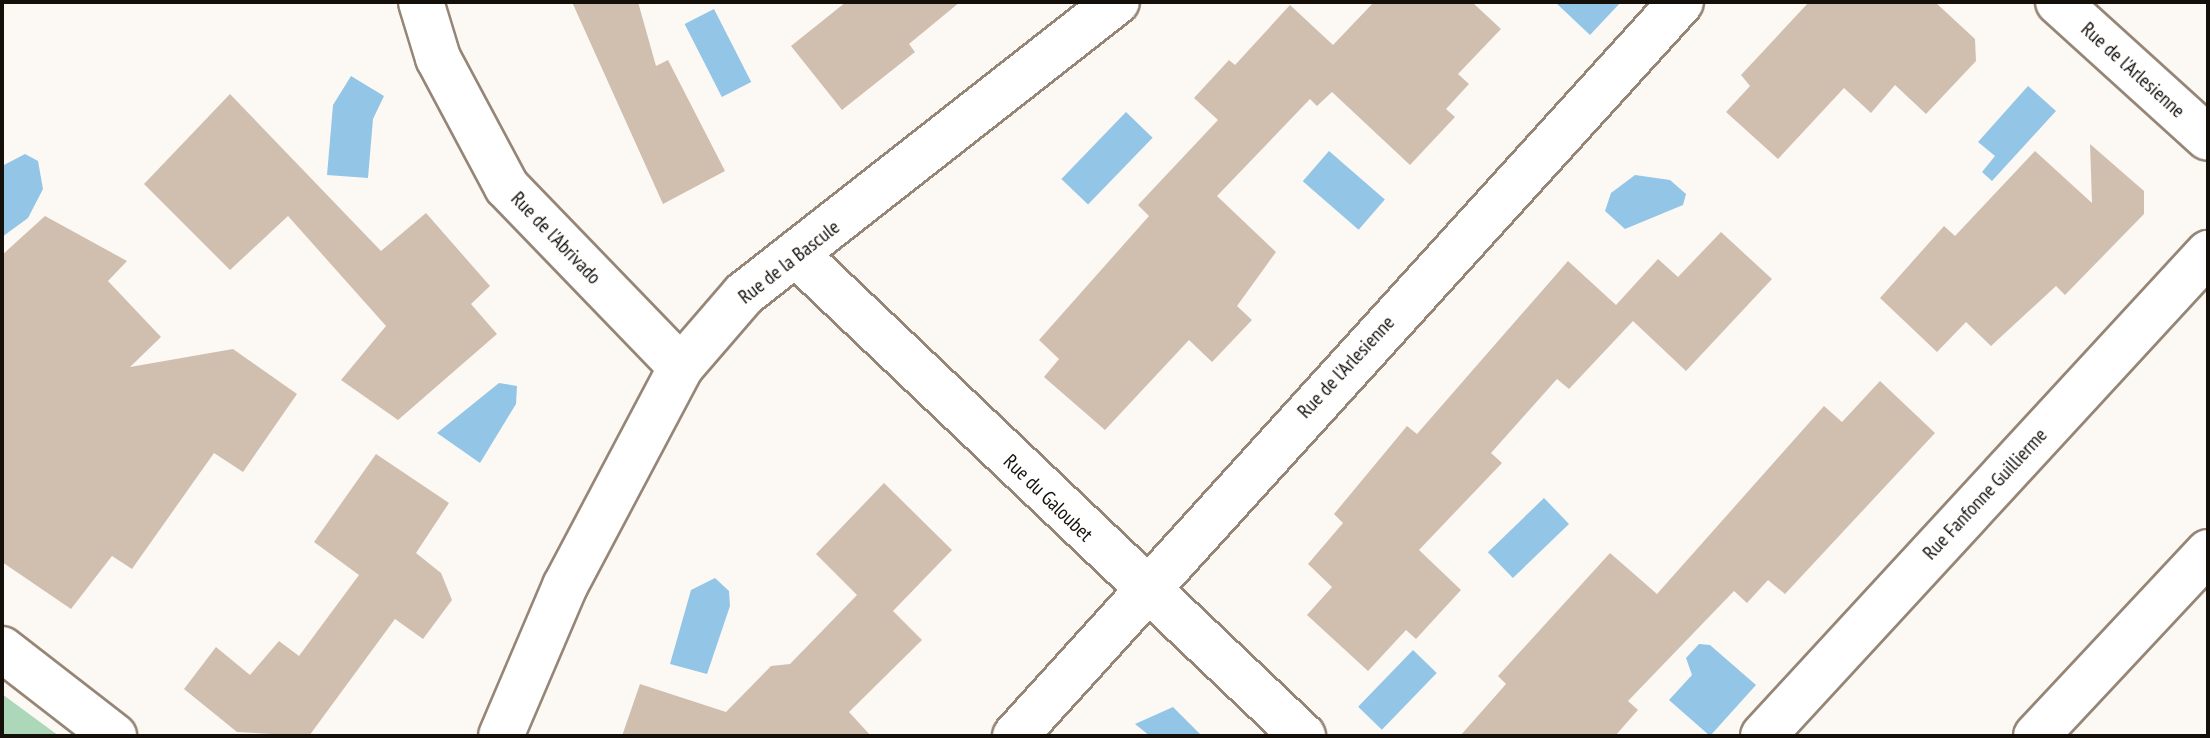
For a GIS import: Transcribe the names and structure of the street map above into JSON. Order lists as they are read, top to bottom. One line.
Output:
{"streets":{"street":["Rue de l'Arlesienne","Rue de l'Abrivado","Rue de la Bascule","Rue Fanfonne Guillierme","Rue du Galoubet"]},"crossings":[["Rue de l'Arlesienne","Rue du Galoubet"],["Rue de l'Abrivado","Rue de la Bascule"],["Rue de la Bascule","Rue du Galoubet"]]}
